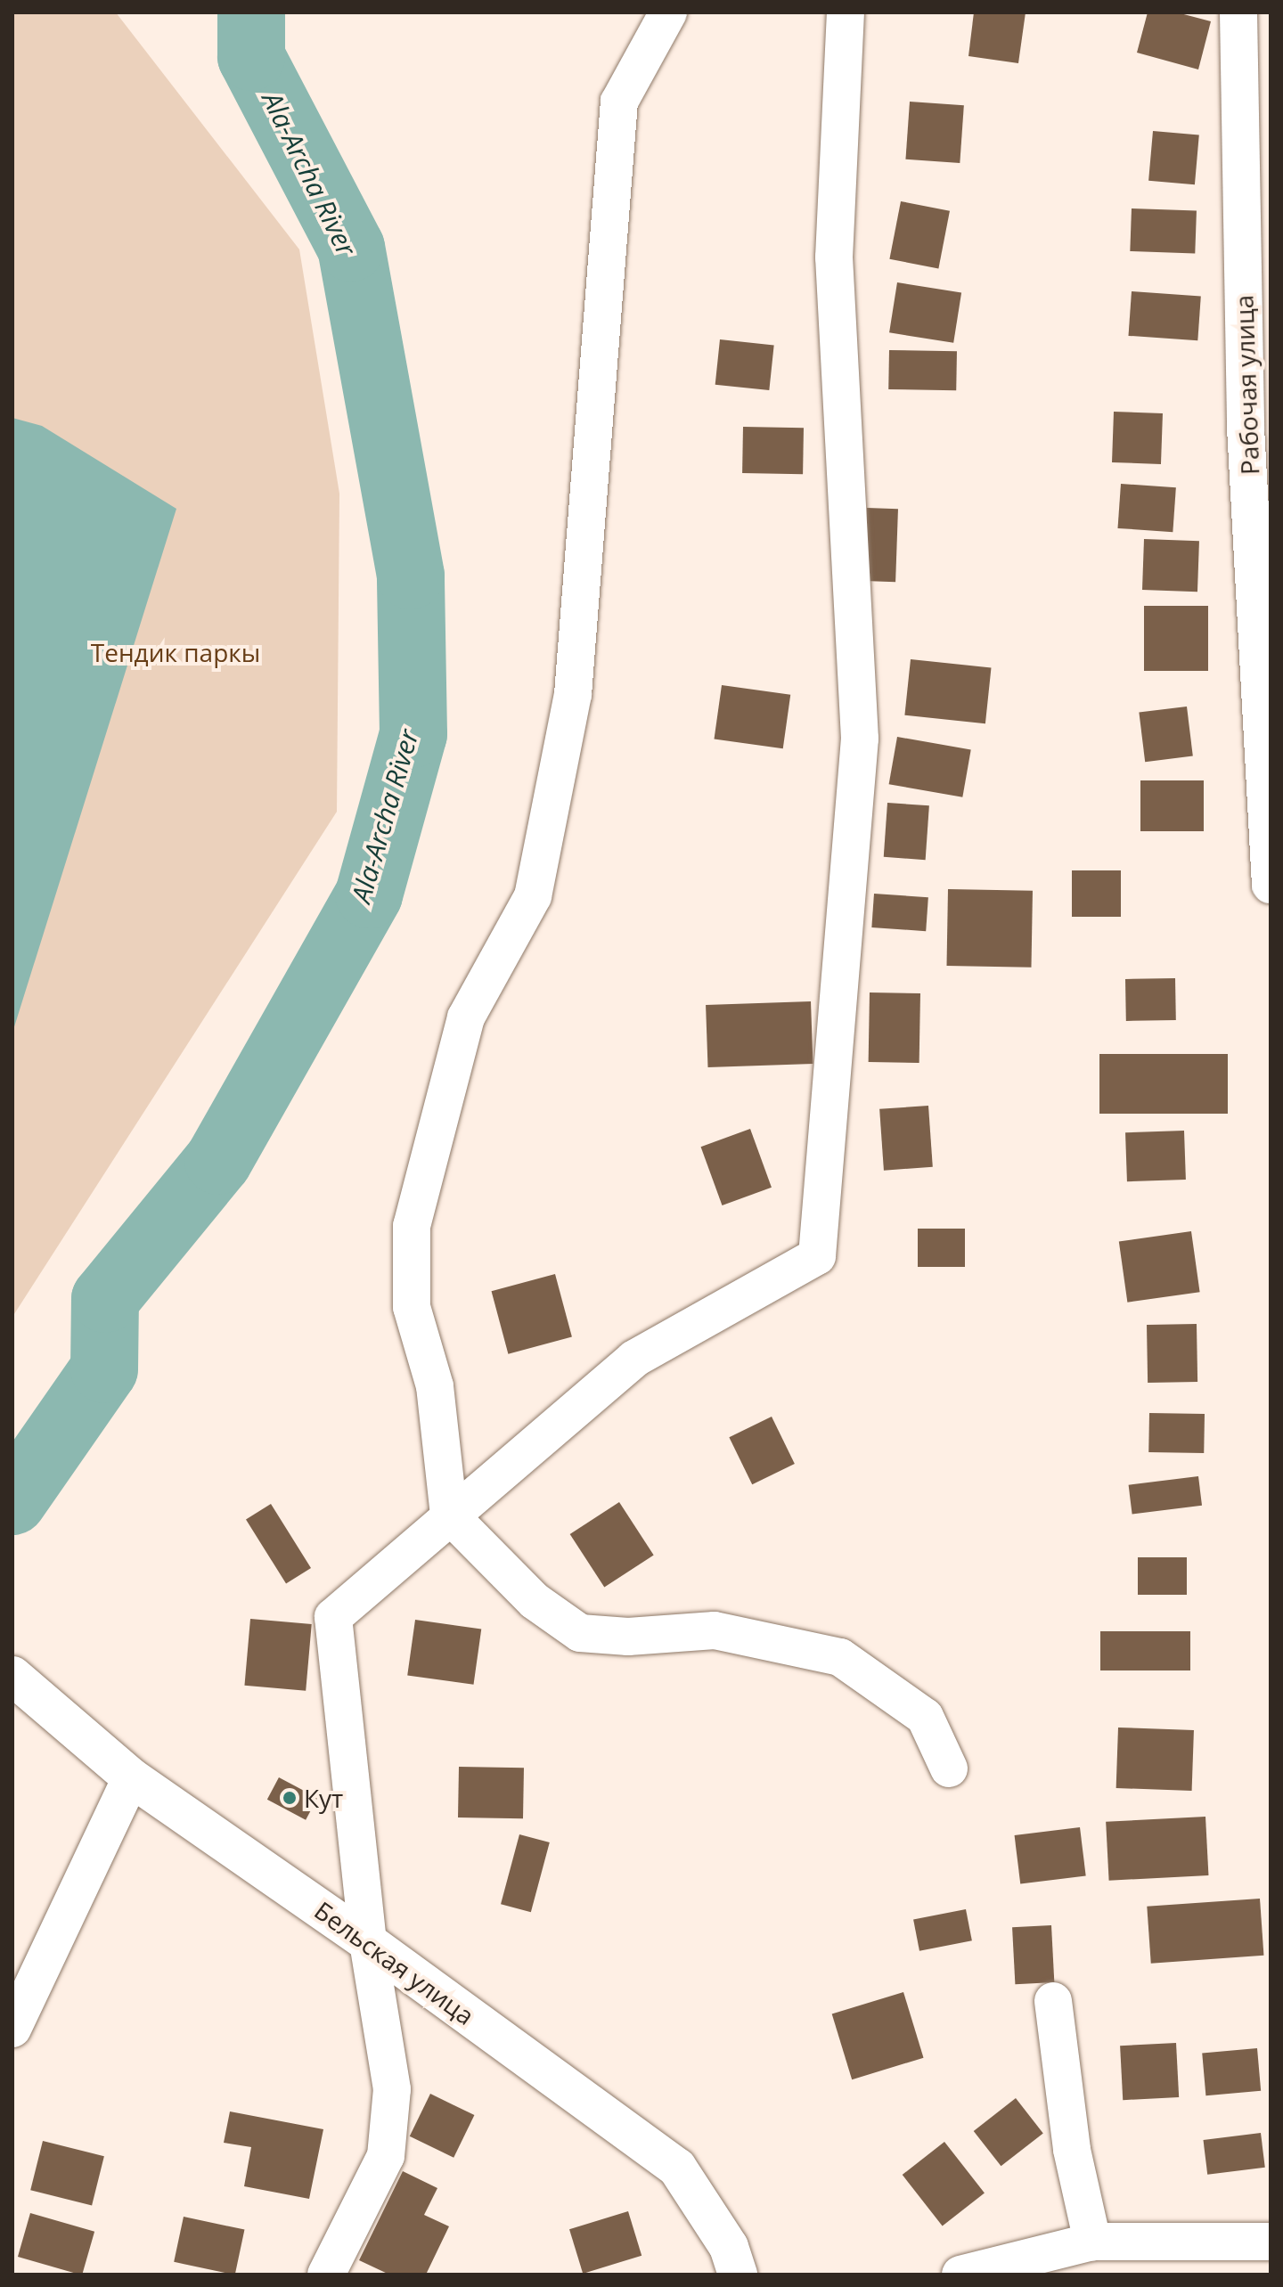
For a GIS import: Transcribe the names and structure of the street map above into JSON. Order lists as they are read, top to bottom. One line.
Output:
{"streets":{"street":["Рабочая улица","Бельская улица"]},"water":["Ala-Archa River"],"parks":["Тендик паркы"],"places":["Кут"]}
